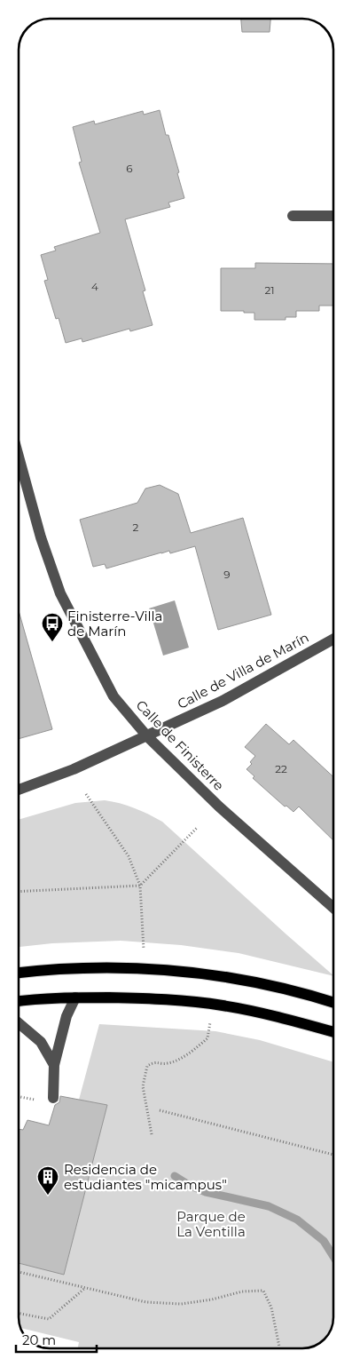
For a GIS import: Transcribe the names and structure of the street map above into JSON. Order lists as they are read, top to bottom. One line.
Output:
{"streets":{"street":["Calle de Villa de Marín","Calle de Finisterre"]},"crossings":[["Calle de Villa de Marín","Calle de Finisterre"]],"parks":["Parque de La Ventilla"],"places":{"bus stop":["Finisterre-Villa de Marín"],"building":["Residencia de estudiantes \"micampus\""]},"house_numbers":["6","4","21","2","9","22"],"scale_bar":"20 m"}
